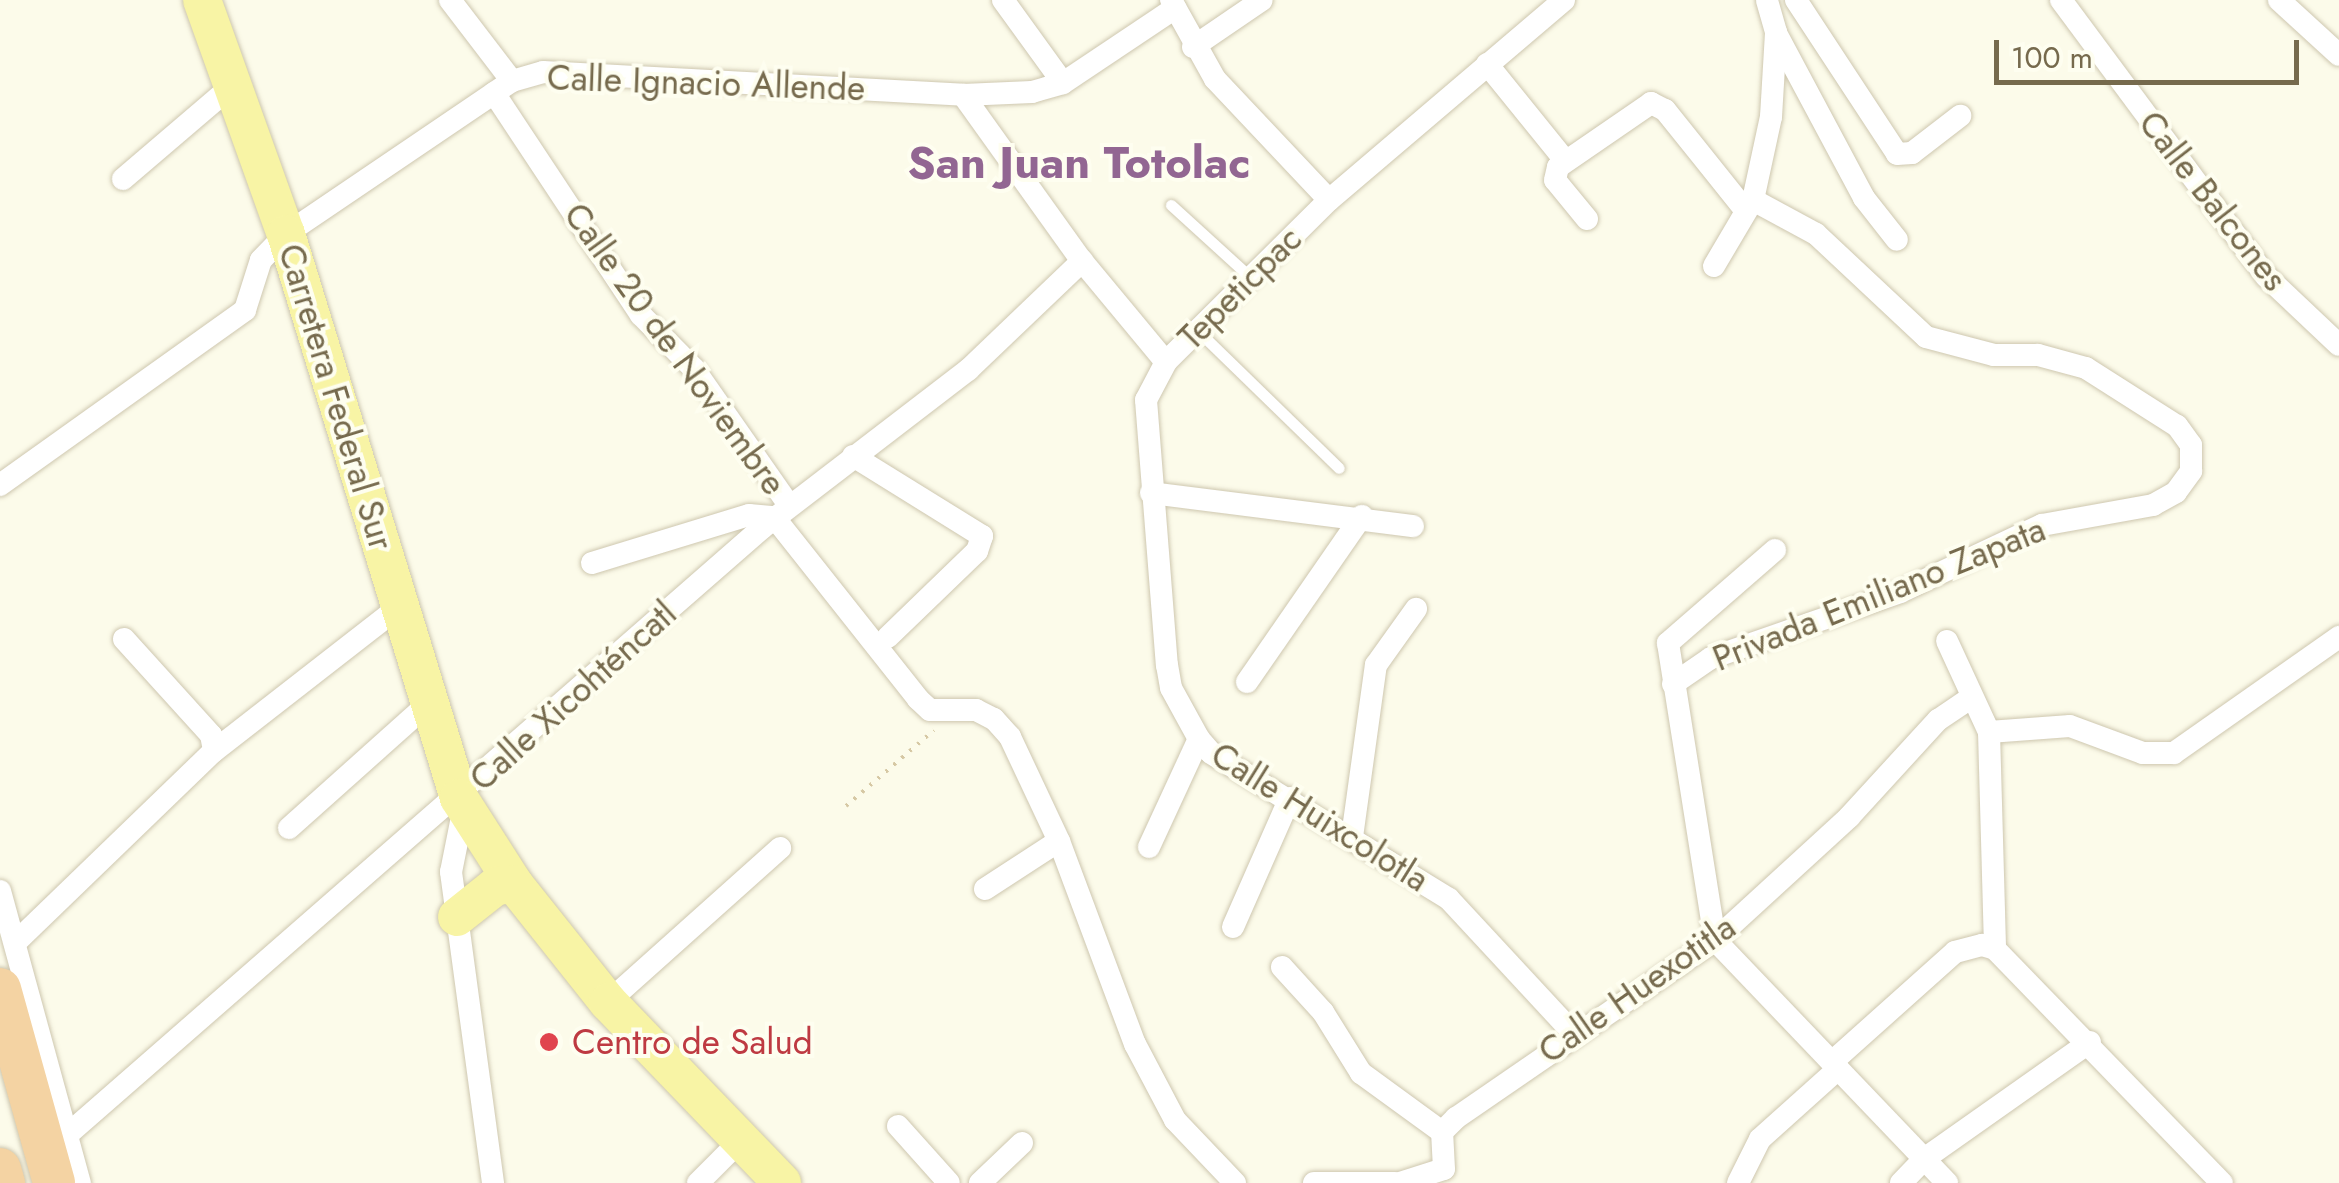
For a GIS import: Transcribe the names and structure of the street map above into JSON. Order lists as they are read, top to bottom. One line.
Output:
{"streets":{"main road":["Carretera Federal Sur"],"street":["Calle Ignacio Allende","Calle Balcones","Tepeticpac","Calle 20 de Noviembre","Privada Emiliano Zapata","Calle Xicohténcatl","Calle Huixcolotla","Calle Huexotitla"]},"crossings":[["Calle Ignacio Allende","Calle 20 de Noviembre"],["Calle Ignacio Allende","Carretera Federal Sur"],["Tepeticpac","Calle Huixcolotla"],["Calle 20 de Noviembre","Calle Xicohténcatl"],["Carretera Federal Sur","Calle Xicohténcatl"],["Calle Huixcolotla","Calle Huexotitla"]],"districts":["San Juan Totolac"],"places":["Centro de Salud"],"scale_bar":"100 m"}
